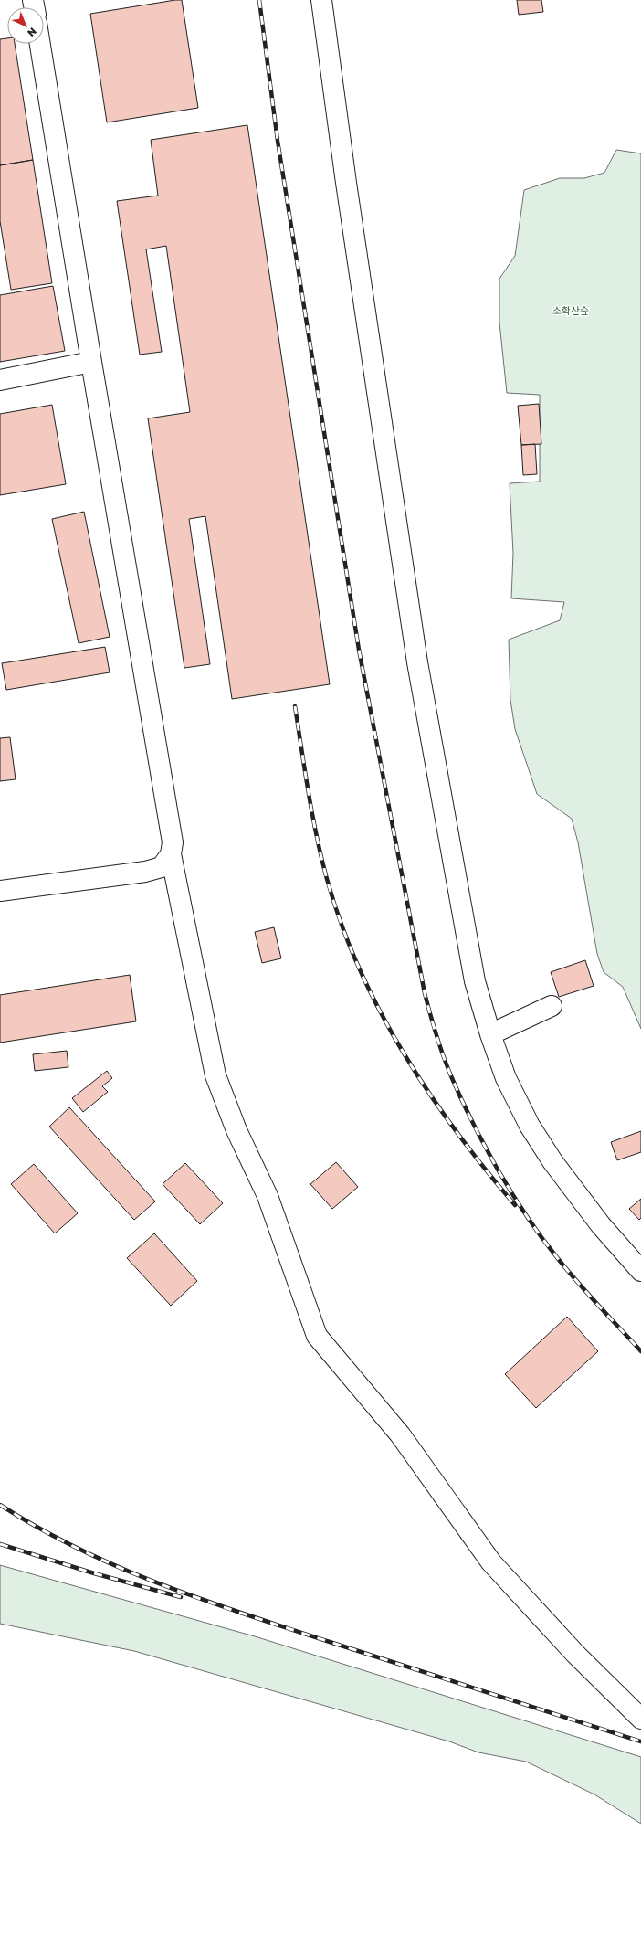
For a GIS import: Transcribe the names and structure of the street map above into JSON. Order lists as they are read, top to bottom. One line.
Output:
{"parks":["소학산숲"],"north":"bottom right"}
